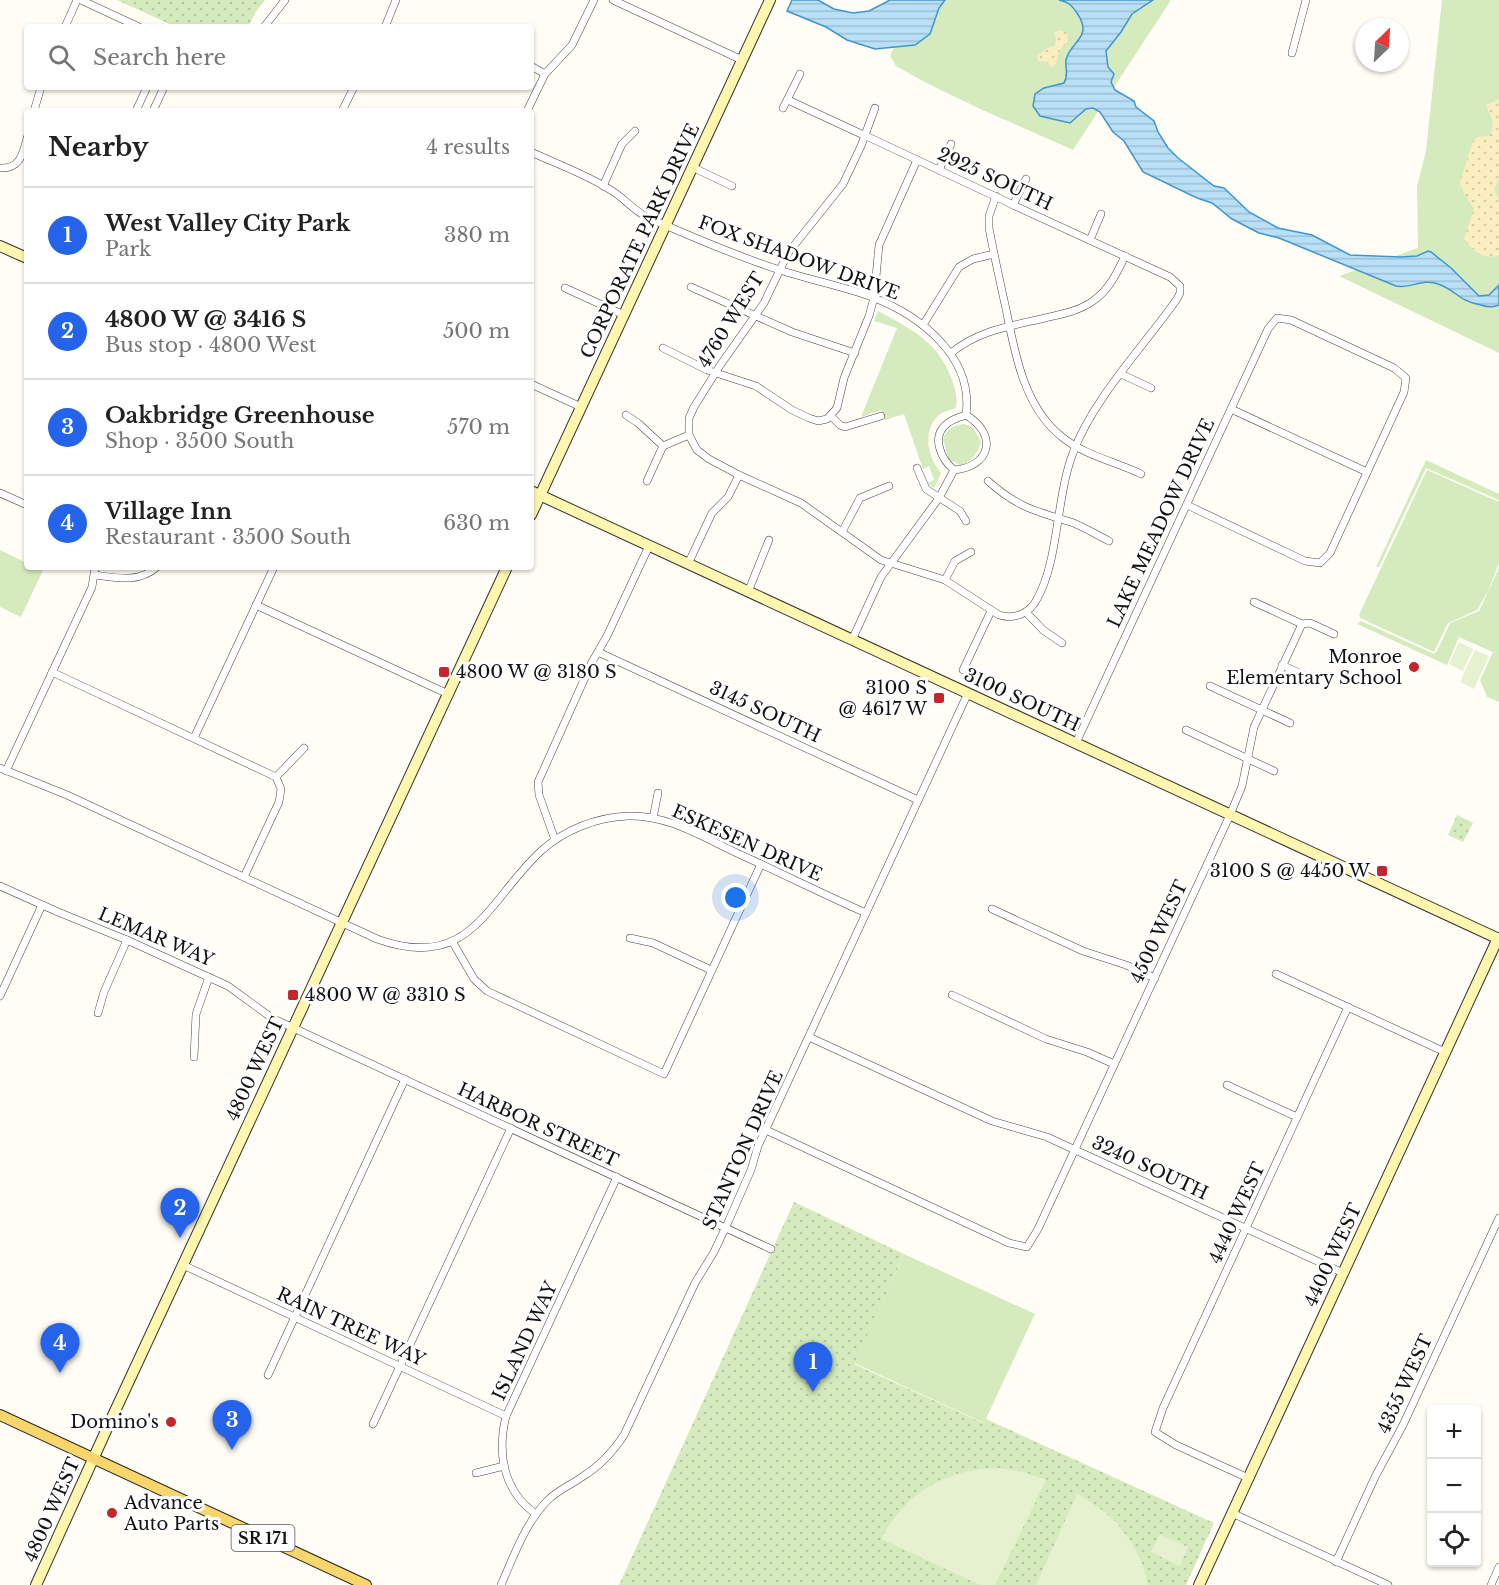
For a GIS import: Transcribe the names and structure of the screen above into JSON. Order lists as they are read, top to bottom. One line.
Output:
{"streets":{"main road":["CORPORATE PARK DRIVE","3100 SOUTH","4800 WEST","4400 WEST","SR 171"],"street":["2925 SOUTH","FOX SHADOW DRIVE","4760 WEST","LAKE MEADOW DRIVE","3145 SOUTH","ESKESEN DRIVE","4500 WEST","LEMAR WAY","HARBOR STREET","STANTON DRIVE","3240 SOUTH","4440 WEST","RAIN TREE WAY","ISLAND WAY","4355 WEST"]},"crossings":[["2925 SOUTH","4760 WEST"],["CORPORATE PARK DRIVE","FOX SHADOW DRIVE"],["CORPORATE PARK DRIVE","3100 SOUTH"],["FOX SHADOW DRIVE","4760 WEST"],["LAKE MEADOW DRIVE","3100 SOUTH"],["3100 SOUTH","4500 WEST"],["3100 SOUTH","STANTON DRIVE"],["3100 SOUTH","4400 WEST"],["3145 SOUTH","STANTON DRIVE"],["ESKESEN DRIVE","4800 WEST"],["ESKESEN DRIVE","STANTON DRIVE"],["4500 WEST","STANTON DRIVE"],["4500 WEST","3240 SOUTH"],["LEMAR WAY","4800 WEST"],["LEMAR WAY","HARBOR STREET"],["4800 WEST","HARBOR STREET"],["4800 WEST","RAIN TREE WAY"],["4800 WEST","SR 171"],["HARBOR STREET","STANTON DRIVE"],["HARBOR STREET","ISLAND WAY"],["STANTON DRIVE","3240 SOUTH"],["STANTON DRIVE","ISLAND WAY"],["3240 SOUTH","4440 WEST"],["3240 SOUTH","4400 WEST"],["4440 WEST","4400 WEST"],["RAIN TREE WAY","ISLAND WAY"]],"places":{"other":["Monroe Elementary School","Domino's","Advance Auto Parts"],"transit":["4800 W @ 3180 S","3100 S @ 4617 W","3100 S @ 4450 W","4800 W @ 3310 S"]},"north":"top right","page":{"search":"Search here","heading":["Nearby","4 results"],"list":[{"mark":"1","name":"West Valley City Park","note":"Park","value":"380 m"},{"mark":"2","name":"4800 W @ 3416 S","note":"Bus stop · 4800 West","value":"500 m"},{"mark":"3","name":"Oakbridge Greenhouse","note":"Shop · 3500 South","value":"570 m"},{"mark":"4","name":"Village Inn","note":"Restaurant · 3500 South","value":"630 m"}],"pins":["2","4","1","3"],"map_buttons":["+","−"]}}
